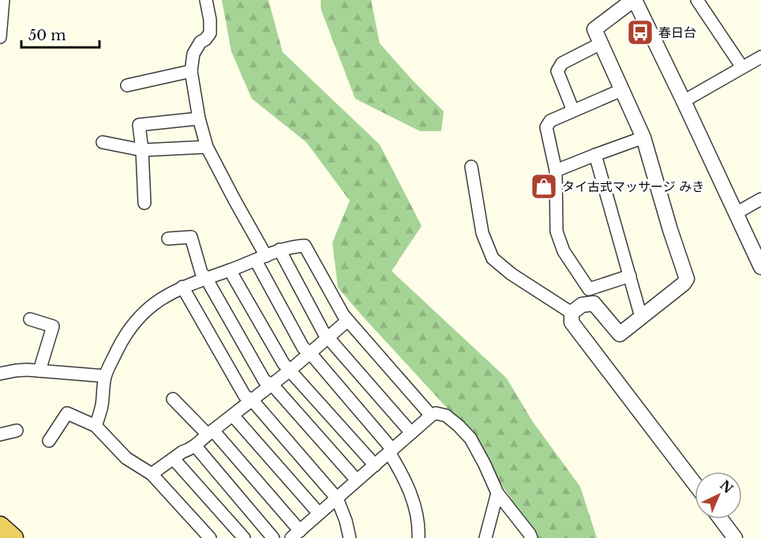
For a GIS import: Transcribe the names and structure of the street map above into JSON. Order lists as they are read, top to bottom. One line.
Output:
{"places":{"bus stop":["春日台"],"shop":["タイ古式マッサージ みき"]},"scale_bar":"50 m","north":"top right"}
